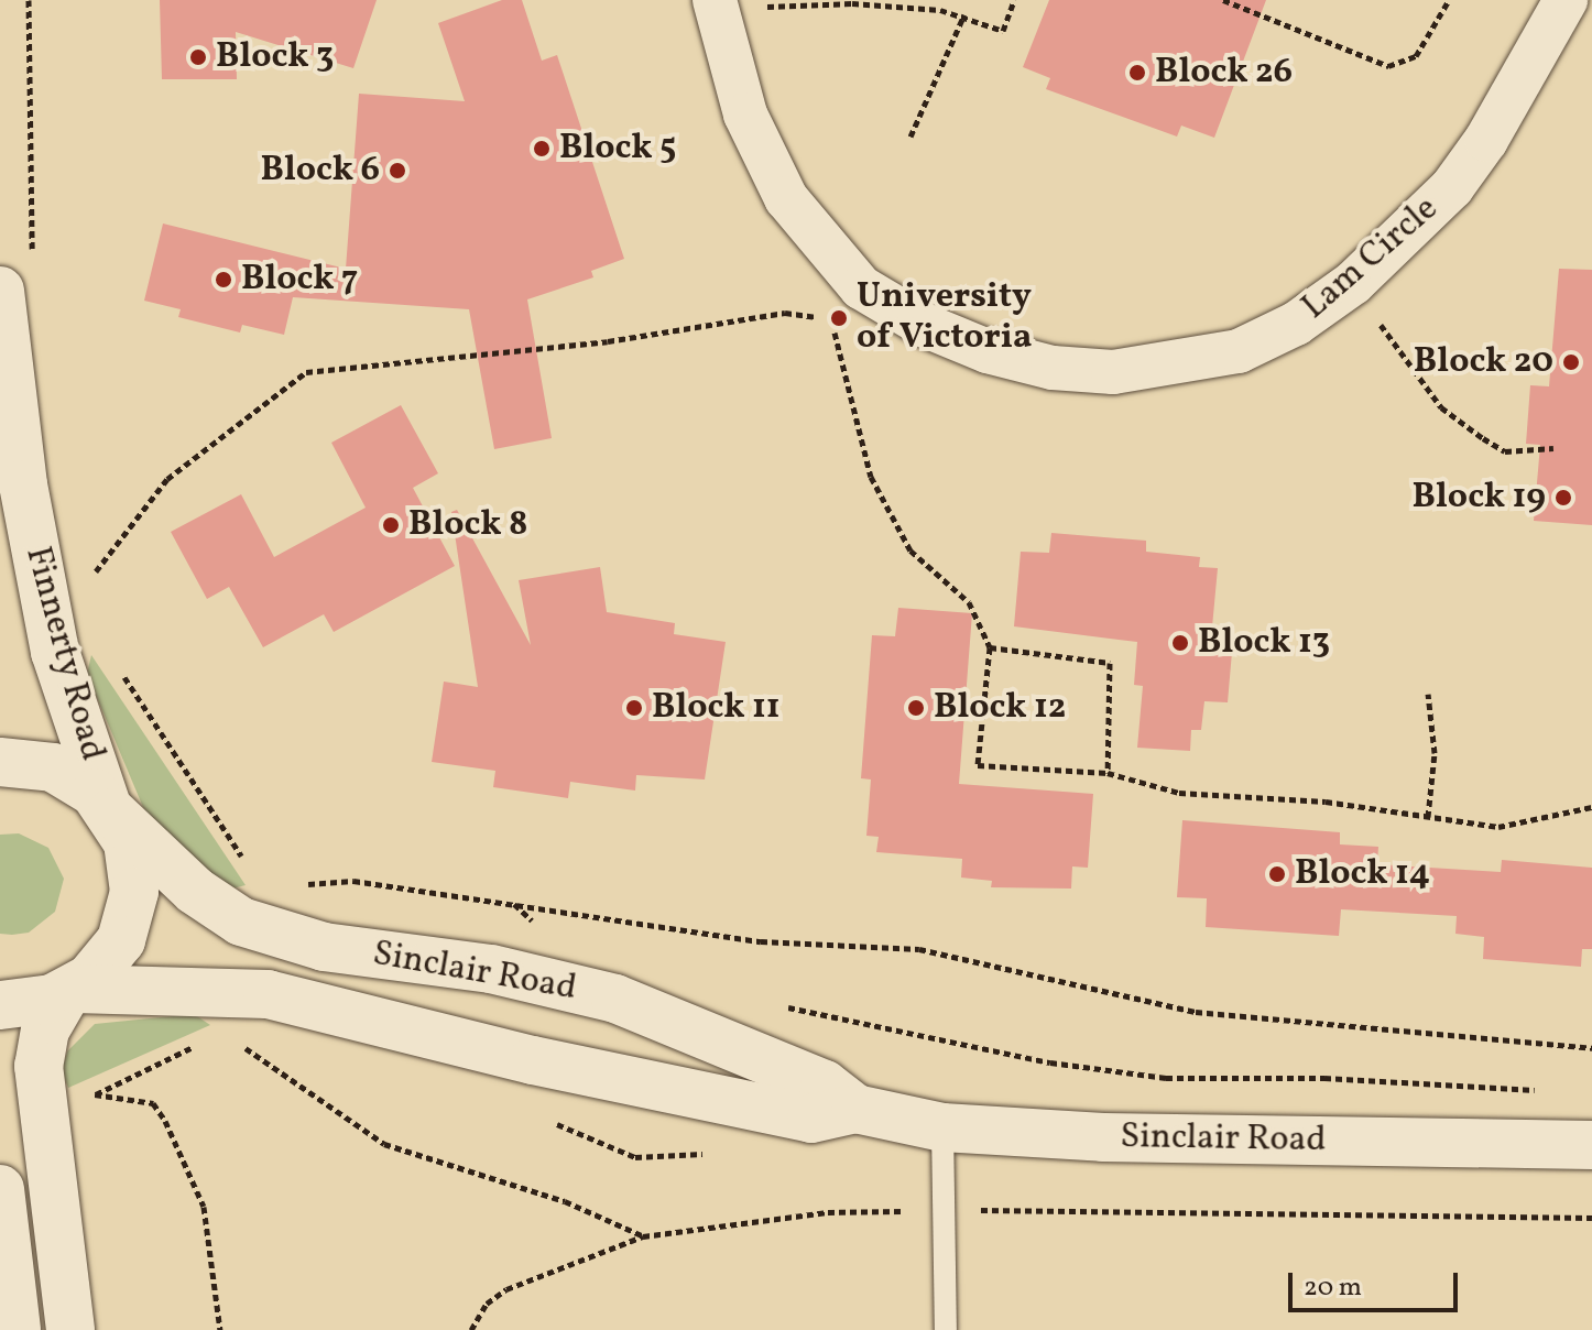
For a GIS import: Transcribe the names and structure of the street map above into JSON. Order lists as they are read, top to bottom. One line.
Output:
{"streets":{"main road":["Finnerty Road","Sinclair Road"],"street":["Lam Circle"]},"crossings":[["Finnerty Road","Sinclair Road"]],"places":["Block 3","Block 26","Block 5","Block 6","Block 7","University of Victoria","Block 20","Block 19","Block 8","Block 13","Block 11","Block 12","Block 14"],"scale_bar":"20 m"}
